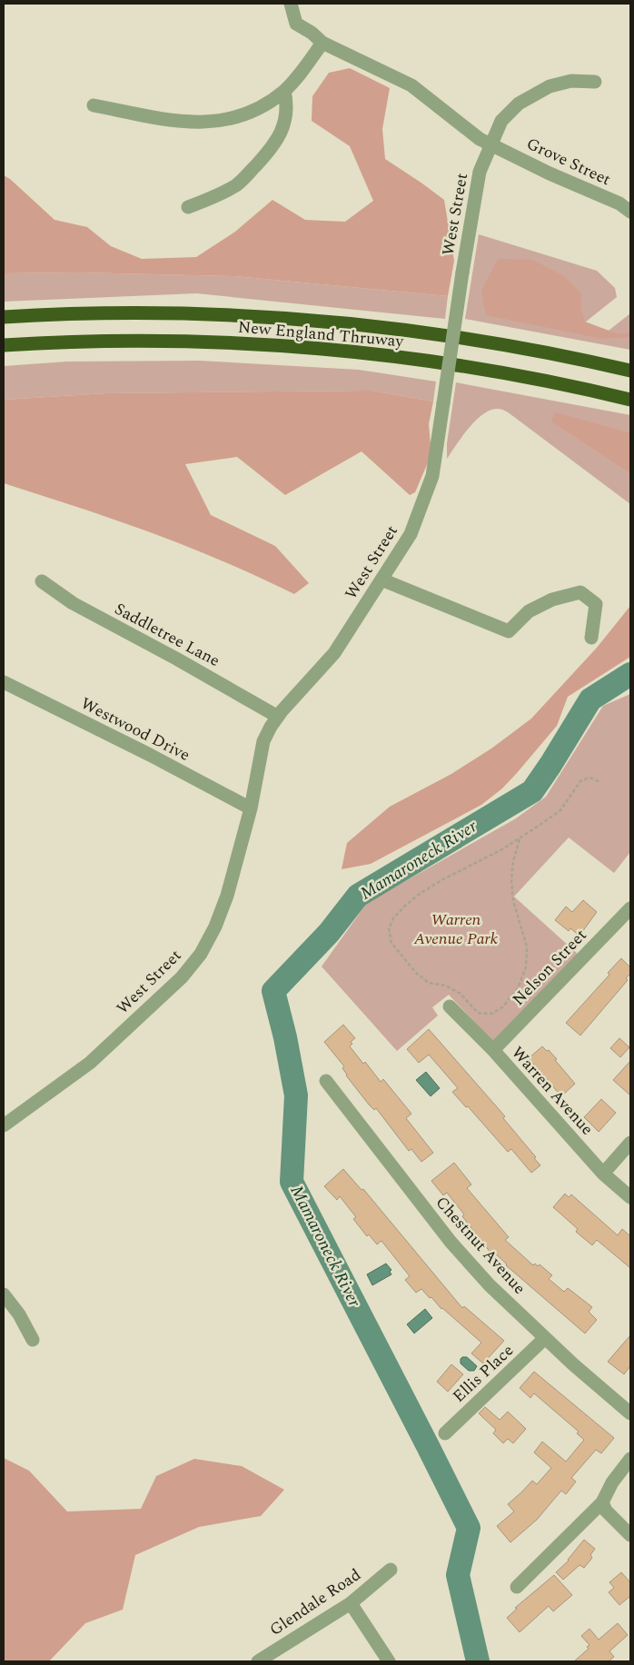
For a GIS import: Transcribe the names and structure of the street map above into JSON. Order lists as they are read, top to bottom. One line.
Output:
{"streets":{"highway":["New England Thruway"],"street":["Grove Street","West Street","Saddletree Lane","Westwood Drive","Nelson Street","Warren Avenue","Chestnut Avenue","Ellis Place","Glendale Road"]},"crossings":[["Grove Street","West Street"],["West Street","Saddletree Lane"],["West Street","Westwood Drive"],["Nelson Street","Warren Avenue"],["Chestnut Avenue","Ellis Place"]],"water":["Mamaroneck River"],"parks":["Warren Avenue Park"]}
